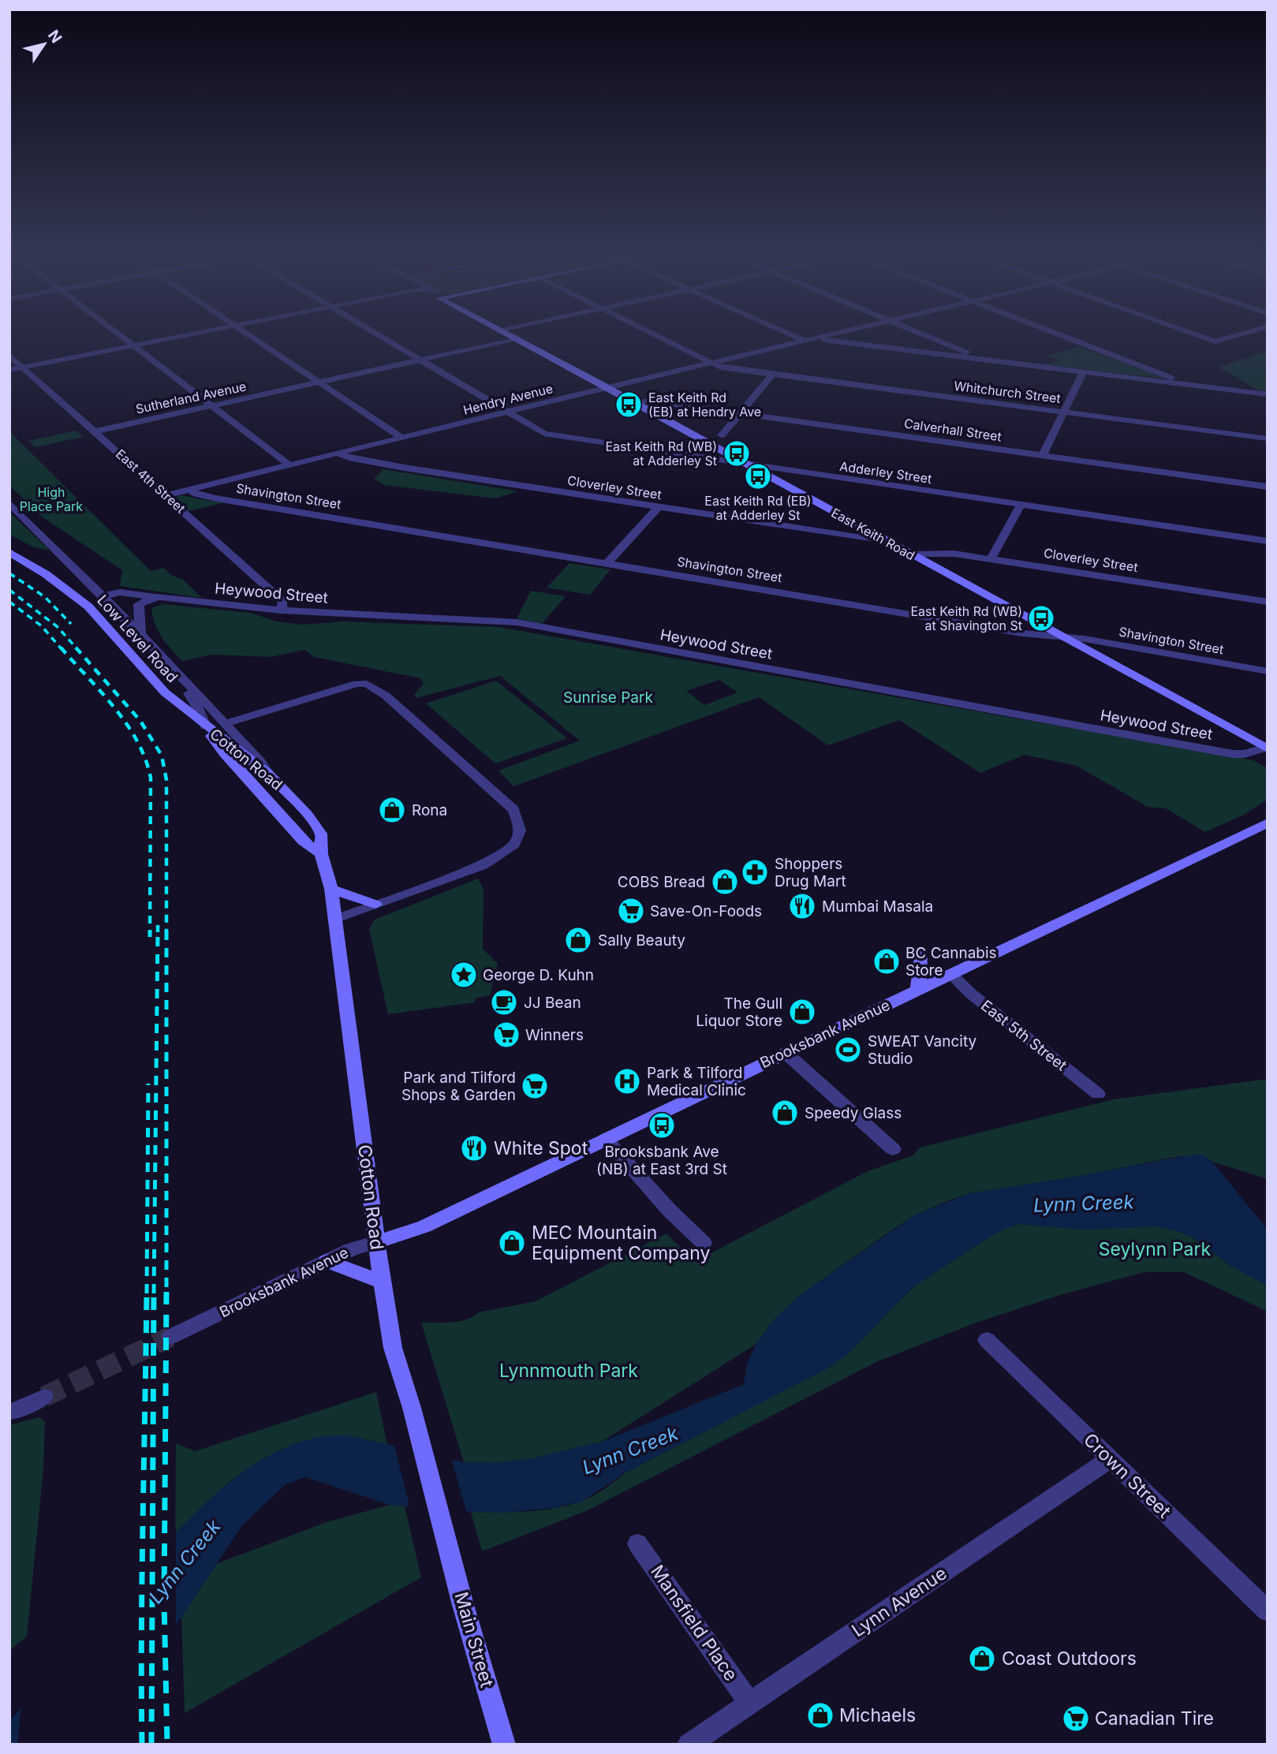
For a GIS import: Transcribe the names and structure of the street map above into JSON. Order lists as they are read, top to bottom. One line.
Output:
{"streets":{"main road":["East Keith Road","Low Level Road","Cotton Road","Brooksbank Avenue","Main Street"],"street":["Whitchurch Street","Sutherland Avenue","Hendry Avenue","Calverhall Street","Adderley Street","East 4th Street","Cloverley Street","Shavington Street","Heywood Street","East 5th Street","Crown Street","Lynn Avenue","Mansfield Place"]},"crossings":[["Whitchurch Street","Hendry Avenue"],["Sutherland Avenue","Adderley Street"],["Sutherland Avenue","East 4th Street"],["Sutherland Avenue","East Keith Road"],["Hendry Avenue","Adderley Street"],["Hendry Avenue","East 4th Street"],["Hendry Avenue","Cloverley Street"],["Hendry Avenue","Shavington Street"],["Hendry Avenue","East Keith Road"],["Calverhall Street","East Keith Road"],["Adderley Street","East Keith Road"],["East 4th Street","Heywood Street"],["Cloverley Street","East Keith Road"],["Shavington Street","East Keith Road"],["East Keith Road","Heywood Street"],["Low Level Road","Cotton Road"],["Cotton Road","Brooksbank Avenue"],["Cotton Road","Main Street"],["Brooksbank Avenue","East 5th Street"],["Crown Street","Lynn Avenue"],["Lynn Avenue","Mansfield Place"]],"water":["Lynn Creek"],"parks":["High Place Park","Sunrise Park","Seylynn Park","Lynnmouth Park"],"places":{"bus stop":["East Keith Rd (EB) at Hendry Ave","East Keith Rd (WB) at Adderley St","East Keith Rd (EB) at Adderley St","East Keith Rd (WB) at Shavington St","Brooksbank Ave (NB) at East 3rd St"],"shop":["Rona","COBS Bread","Sally Beauty","BC Cannabis Store","The Gull Liquor Store","Speedy Glass","MEC Mountain Equipment Company","Coast Outdoors","Michaels"],"pharmacy":["Shoppers Drug Mart"],"restaurant":["Mumbai Masala","White Spot"],"supermarket":["Save-On-Foods","Winners","Park and Tilford Shops & Garden","Canadian Tire"],"place":["George D. Kuhn"],"cafe":["JJ Bean"],"sports":["SWEAT Vancity Studio"],"hospital":["Park & Tilford Medical Clinic"]},"north":"top right"}
